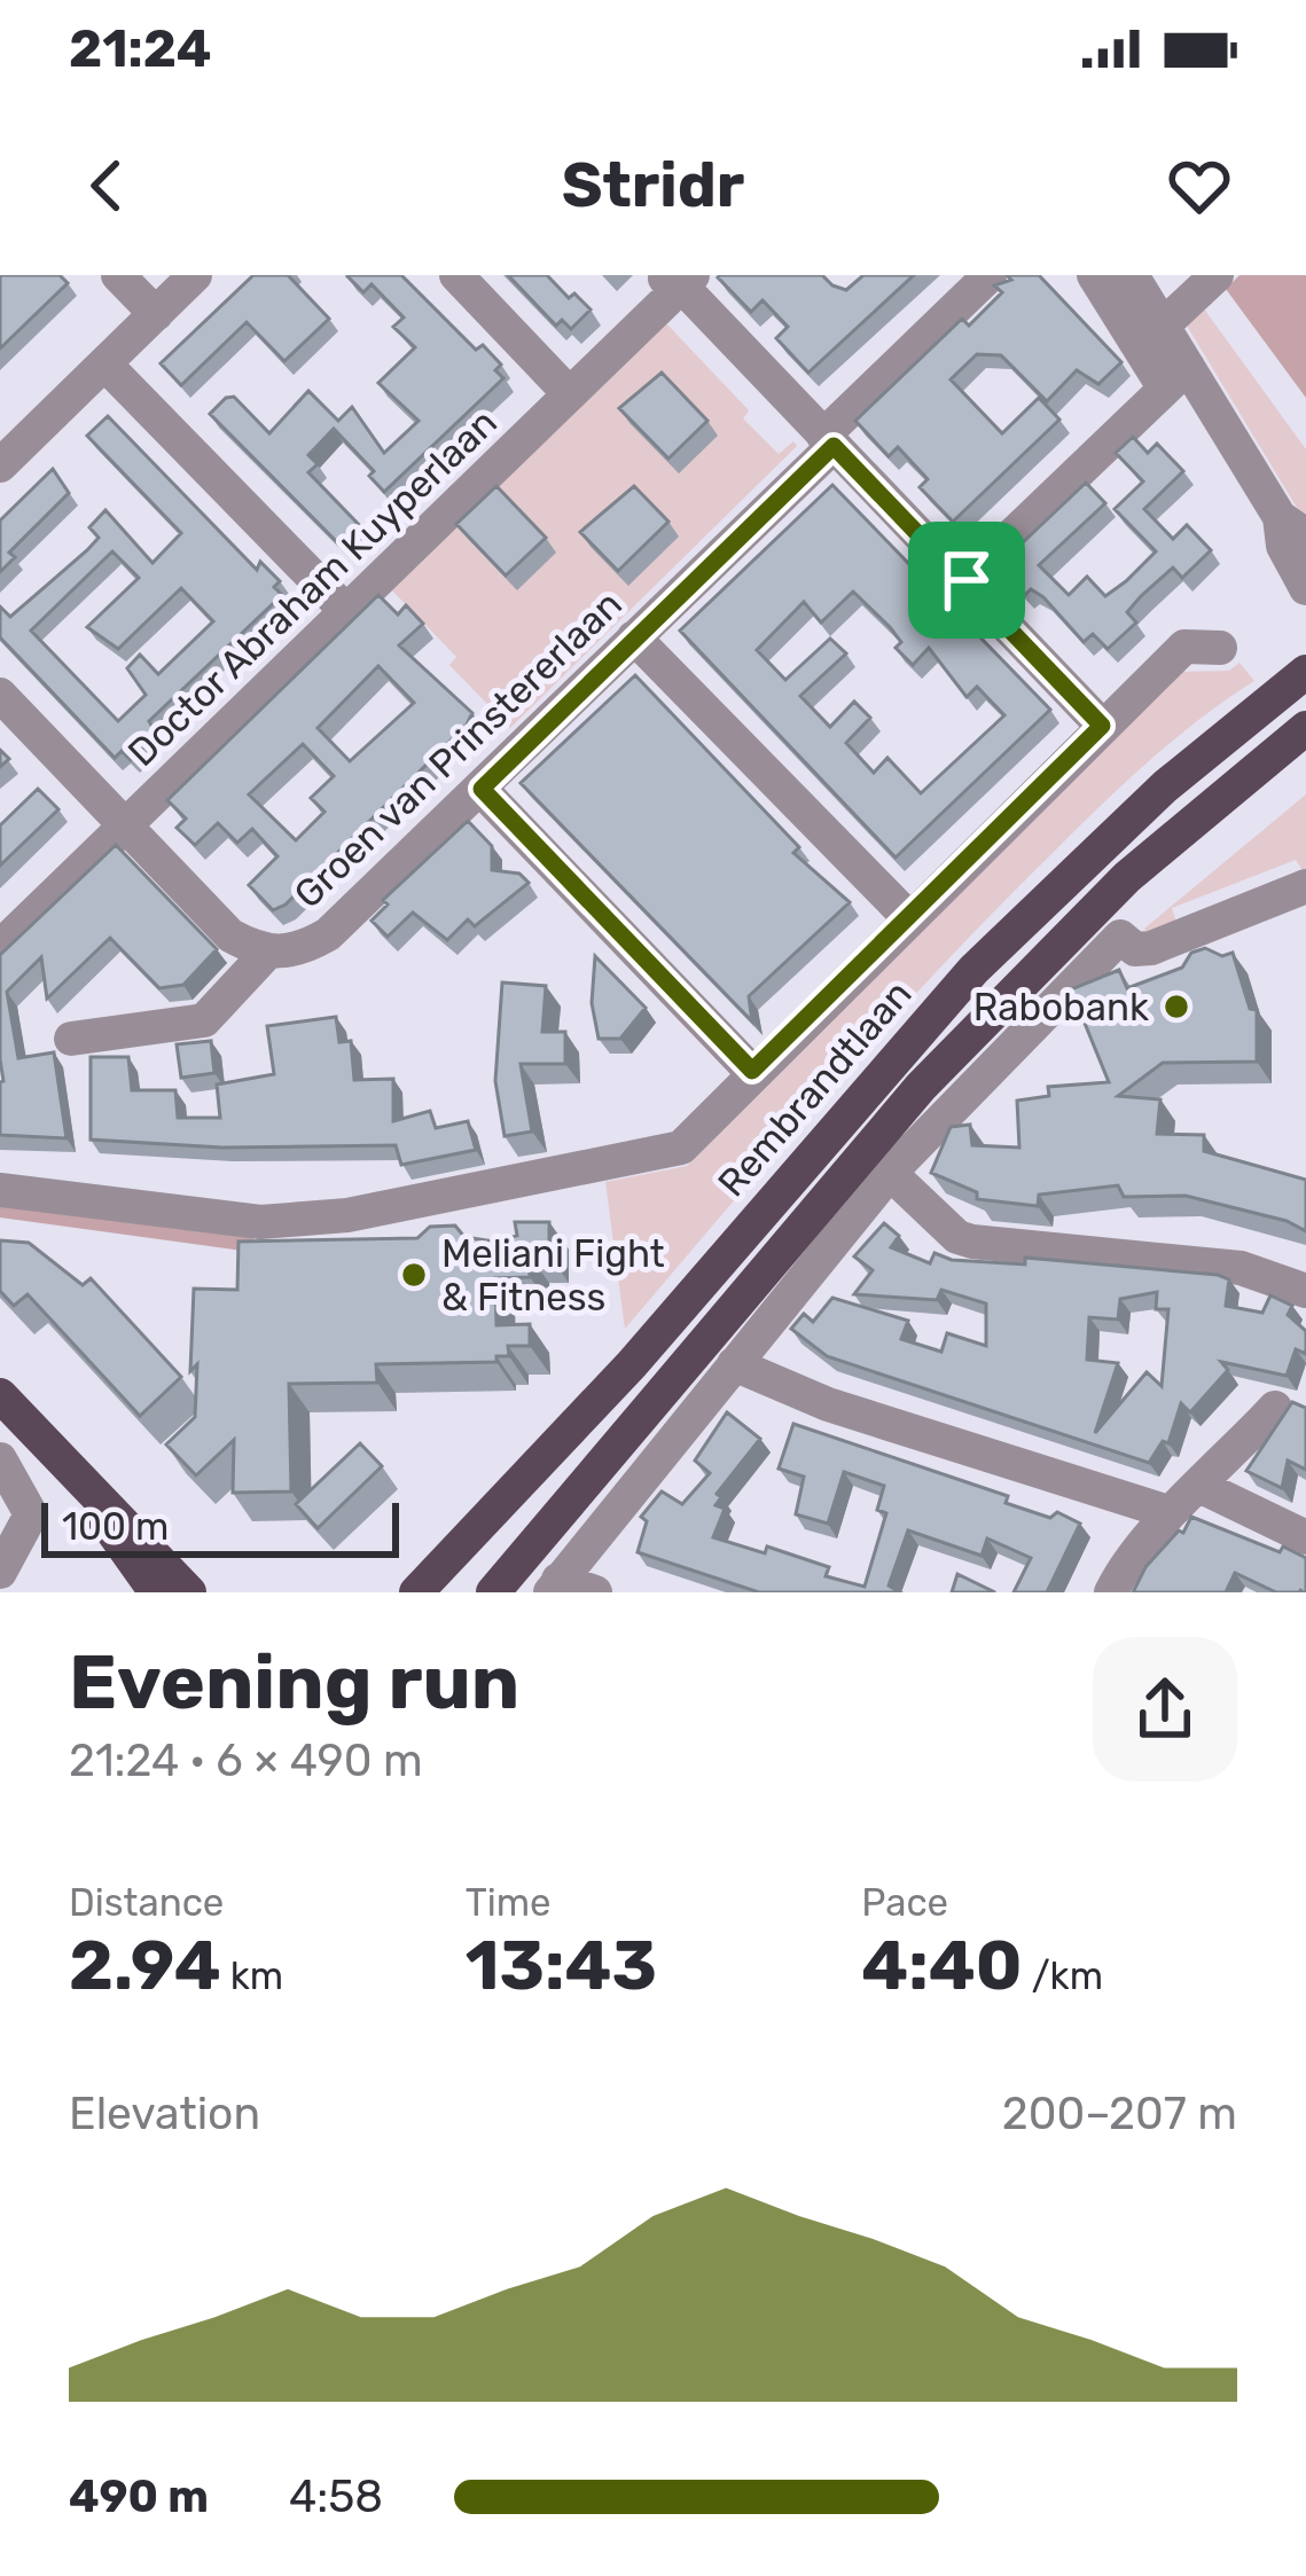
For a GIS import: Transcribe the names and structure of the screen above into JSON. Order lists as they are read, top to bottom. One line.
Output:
{"streets":{"main road":["Rembrandtlaan"],"street":["Doctor Abraham Kuyperlaan","Groen van Prinstererlaan"]},"places":["Rabobank","Meliani Fight & Fitness"],"scale_bar":"100 m","page":{"status":"21:24","header":"Stridr","scale":"100 m","heading":["Evening run","21:24 · 6 × 490 m"],"stats":[["Distance","2.94 km"],["Time","13:43"],["Pace","4:40 /km"]],"chart":["Elevation","200–207 m"],"list":[{"name":"490 m","note":"4:58"}]}}
